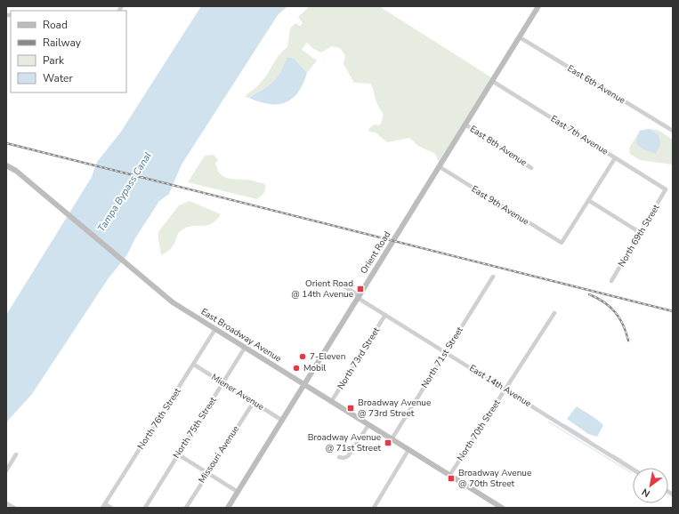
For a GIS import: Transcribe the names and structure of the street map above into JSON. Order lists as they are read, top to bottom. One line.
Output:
{"streets":{"main road":["Orient Road","East Broadway Avenue"],"street":["East 6th Avenue","East 7th Avenue","East 8th Avenue","East 9th Avenue","North 69th Street","North 71st Street","North 73rd Street","East 14th Avenue","Miener Avenue","North 76th Street","North 75th Street","North 70th Street","Missouri Avenue"]},"crossings":[["East 6th Avenue","Orient Road"],["East 7th Avenue","North 69th Street"],["East 7th Avenue","Orient Road"],["East 8th Avenue","Orient Road"],["East 9th Avenue","Orient Road"],["Orient Road","East Broadway Avenue"],["Orient Road","East 14th Avenue"],["Orient Road","Miener Avenue"],["East Broadway Avenue","North 71st Street"],["East Broadway Avenue","North 73rd Street"],["East Broadway Avenue","North 76th Street"],["East Broadway Avenue","North 75th Street"],["East Broadway Avenue","North 70th Street"],["North 71st Street","East 14th Avenue"],["North 73rd Street","East 14th Avenue"],["East 14th Avenue","North 70th Street"],["Miener Avenue","North 76th Street"],["Miener Avenue","North 75th Street"],["Miener Avenue","Missouri Avenue"]],"water":["Tampa Bypass Canal"],"places":{"transit":["Orient Road @ 14th Avenue","Broadway Avenue @ 73rd Street","Broadway Avenue @ 71st Street","Broadway Avenue @ 70th Street"],"other":["7-Eleven","Mobil"]},"legend":["Road","Railway","Park","Water"],"north":"bottom left"}
